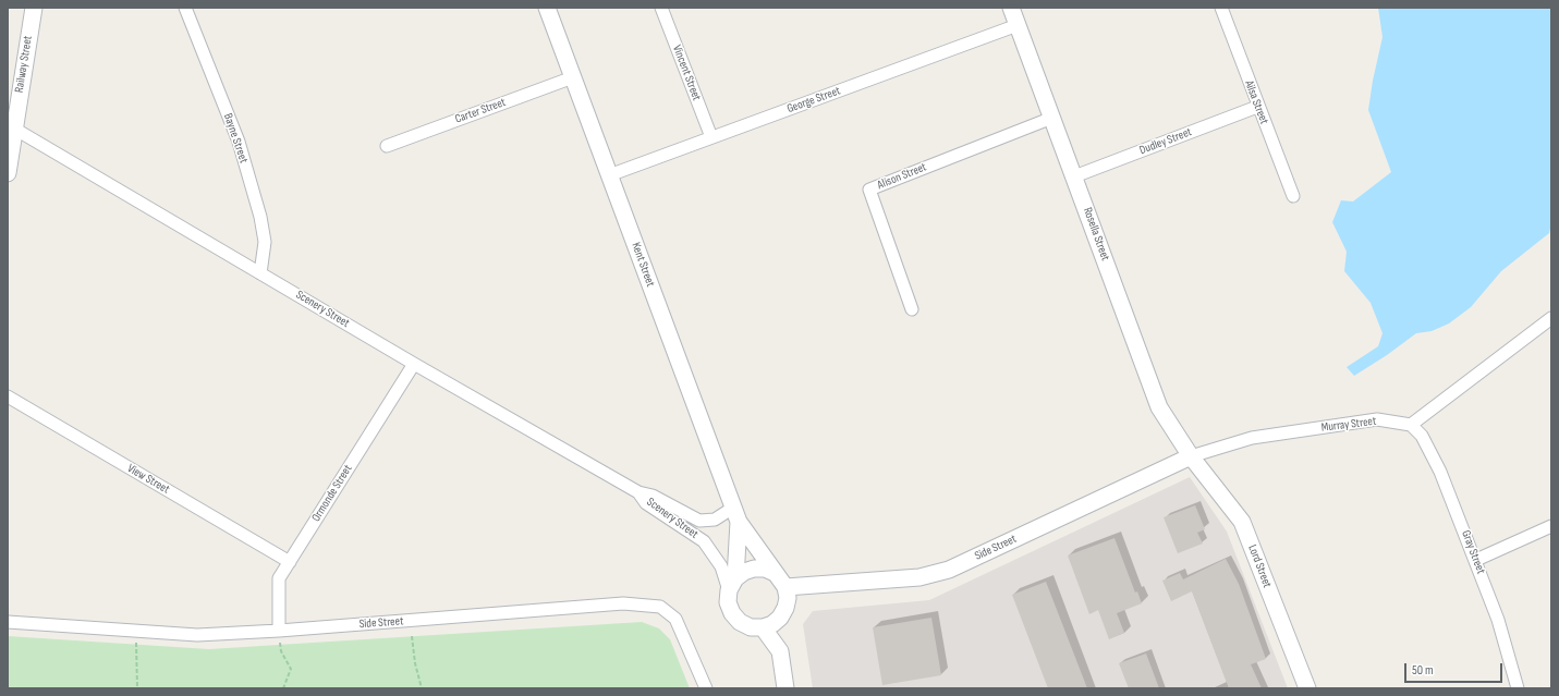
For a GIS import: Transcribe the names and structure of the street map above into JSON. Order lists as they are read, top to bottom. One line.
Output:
{"streets":{"street":["Railway Street","Vincent Street","George Street","Ailsa Street","Carter Street","Bayne Street","Dudley Street","Alison Street","Rosella Street","Kent Street","Scenery Street","Murray Street","View Street","Ormonde Street","Side Street","Gray Street","Lord Street"]},"crossings":[["Railway Street","Scenery Street"],["Vincent Street","George Street"],["George Street","Rosella Street"],["George Street","Kent Street"],["Ailsa Street","Dudley Street"],["Carter Street","Kent Street"],["Bayne Street","Scenery Street"],["Dudley Street","Rosella Street"],["Alison Street","Rosella Street"],["Rosella Street","Murray Street"],["Rosella Street","Side Street"],["Rosella Street","Lord Street"],["Kent Street","Scenery Street"],["Kent Street","Side Street"],["Scenery Street","Ormonde Street"],["Scenery Street","Side Street"],["Murray Street","Side Street"],["Murray Street","Gray Street"],["Murray Street","Lord Street"],["View Street","Ormonde Street"],["Ormonde Street","Side Street"],["Side Street","Lord Street"]],"scale_bar":"50 m"}
